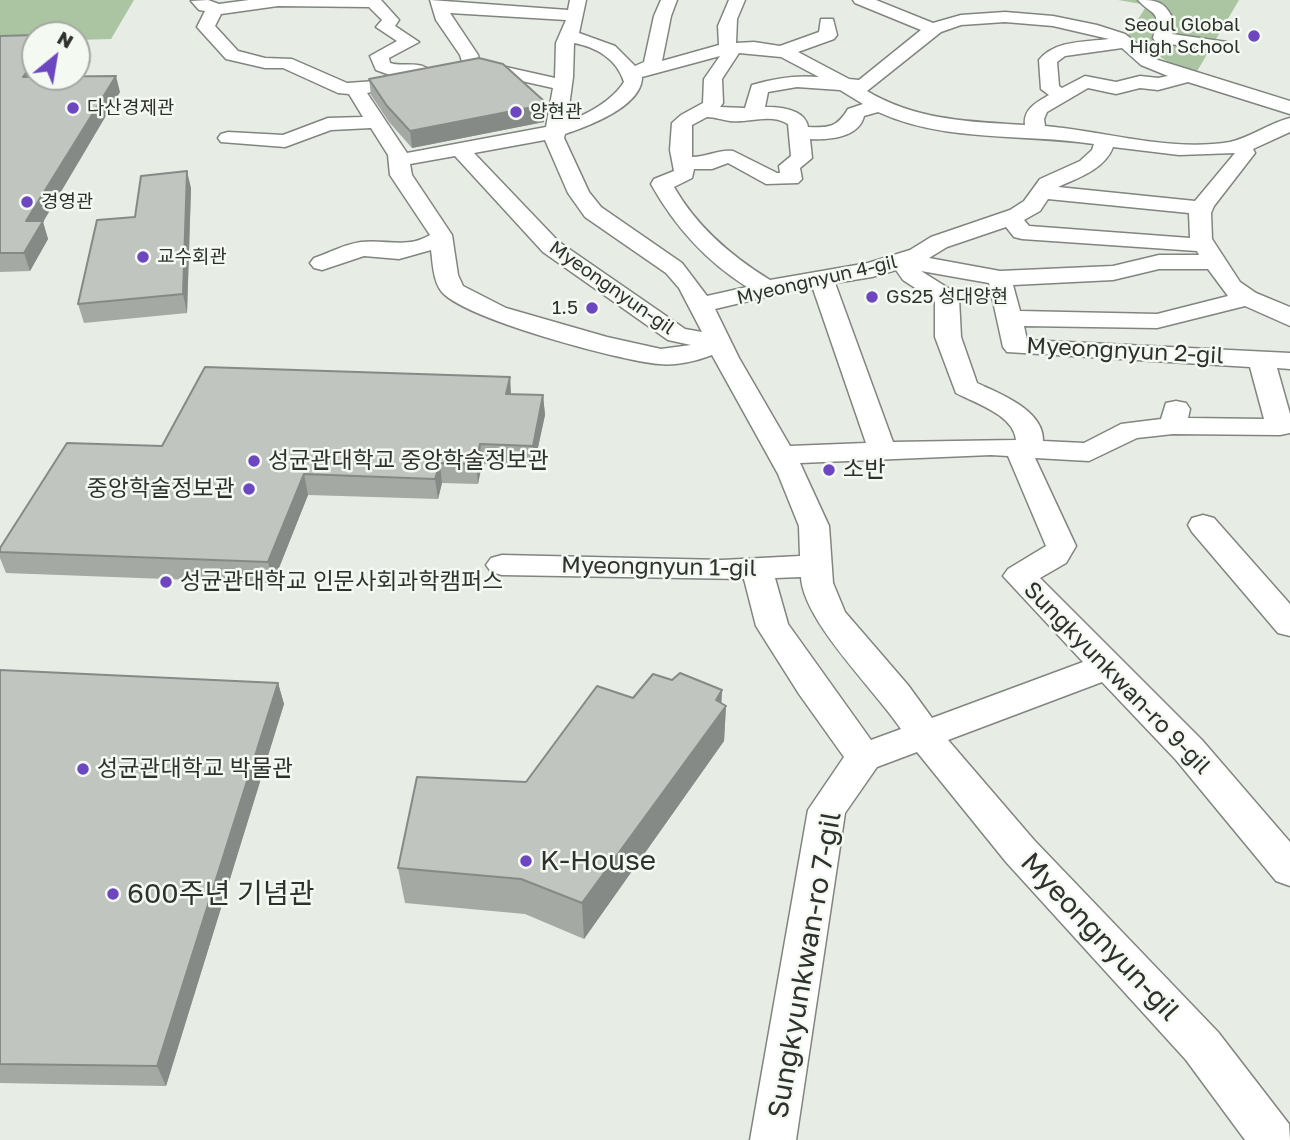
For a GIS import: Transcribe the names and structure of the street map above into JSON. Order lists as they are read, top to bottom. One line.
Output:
{"streets":{"street":["Myeongnyun 4-gil","Myeongnyun-gil","Myeongnyun 2-gil","Myeongnyun 1-gil","Sungkyunkwan-ro 9-gil","Sungkyunkwan-ro 7-gil"]},"crossings":[["Myeongnyun 4-gil","Myeongnyun-gil"],["Myeongnyun 4-gil","Sungkyunkwan-ro 9-gil"],["Myeongnyun-gil","Myeongnyun 1-gil"]],"places":["Seoul Global High School","다산경제관","양현관","경영관","교수회관","GS25 성대양현","1.5","성균관대학교 중앙학술정보관","소반","중앙학술정보관","성균관대학교 인문사회과학캠퍼스","성균관대학교 박물관","K-House","600주년 기념관"],"north":"top right"}
